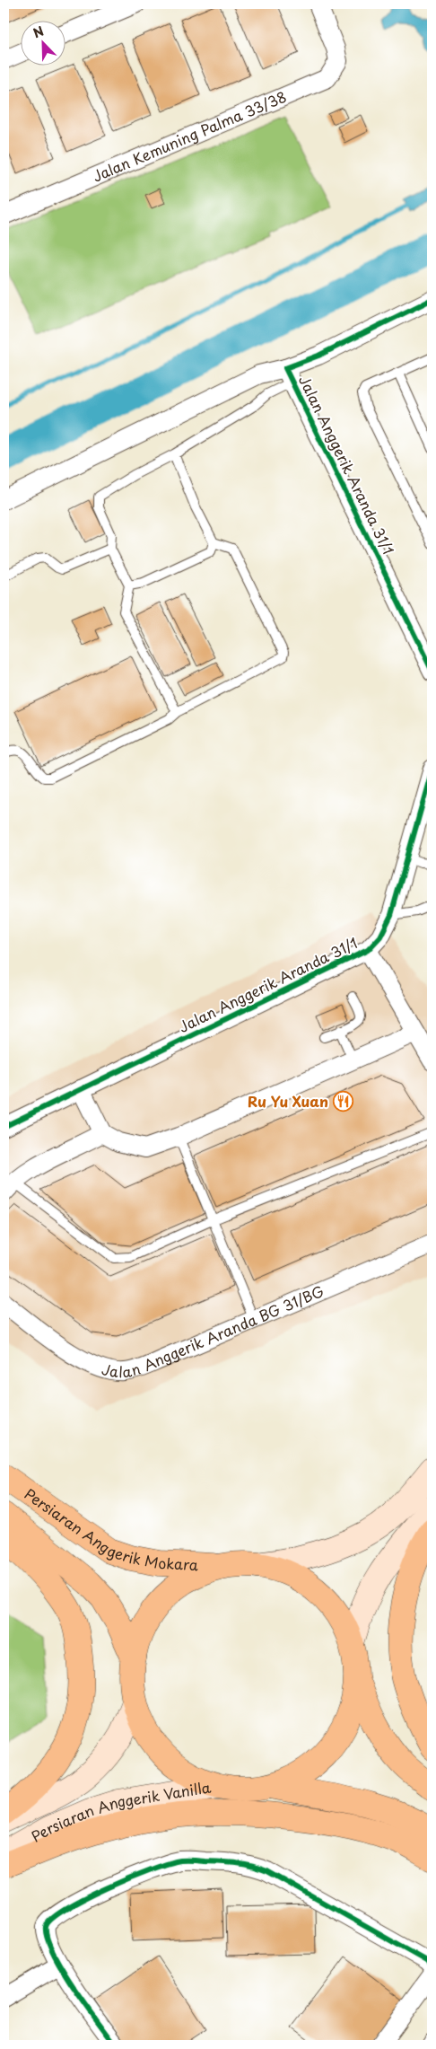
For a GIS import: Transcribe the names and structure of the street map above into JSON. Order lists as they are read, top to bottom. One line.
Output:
{"streets":{"main road":["Persiaran Anggerik Mokara","Persiaran Anggerik Vanilla"],"street":["Jalan Kemuning Palma 33/38","Jalan Anggerik Aranda 31/1","Jalan Anggerik Aranda BG 31/BG"]},"places":{"restaurant":["Ru Yu Xuan"]},"north":"top left"}
